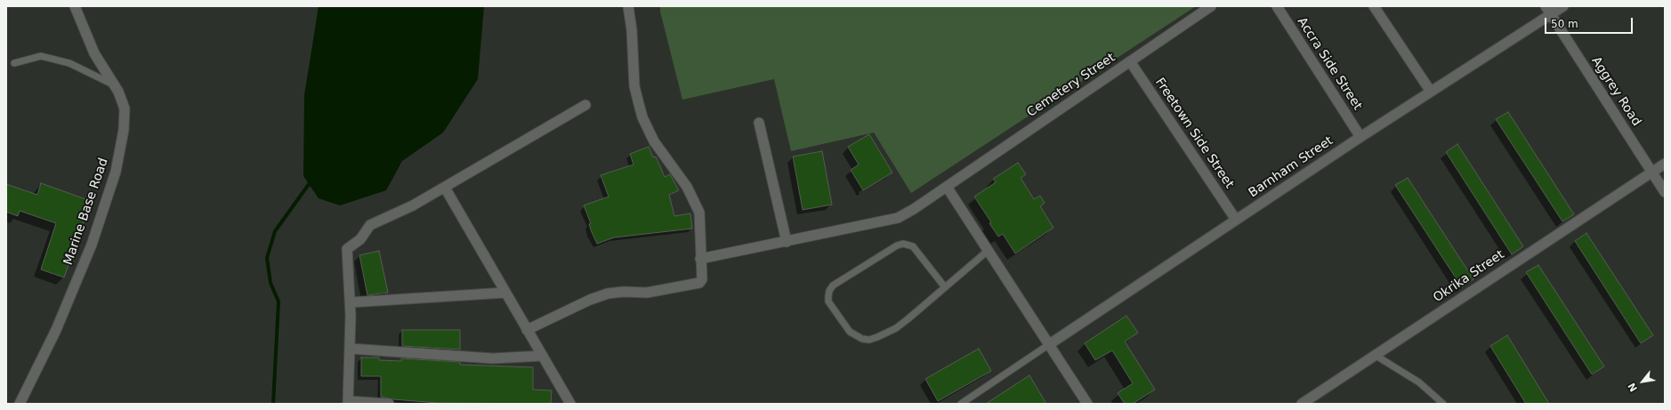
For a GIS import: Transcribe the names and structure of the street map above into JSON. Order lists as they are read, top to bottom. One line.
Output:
{"streets":{"street":["Accra Side Street","Cemetery Street","Aggrey Road","Freetown Side Street","Barnham Street","Marine Base Road","Okrika Street"]},"crossings":[["Accra Side Street","Barnham Street"],["Cemetery Street","Freetown Side Street"],["Aggrey Road","Barnham Street"],["Aggrey Road","Okrika Street"],["Freetown Side Street","Barnham Street"]],"scale_bar":"50 m","north":"bottom left"}
